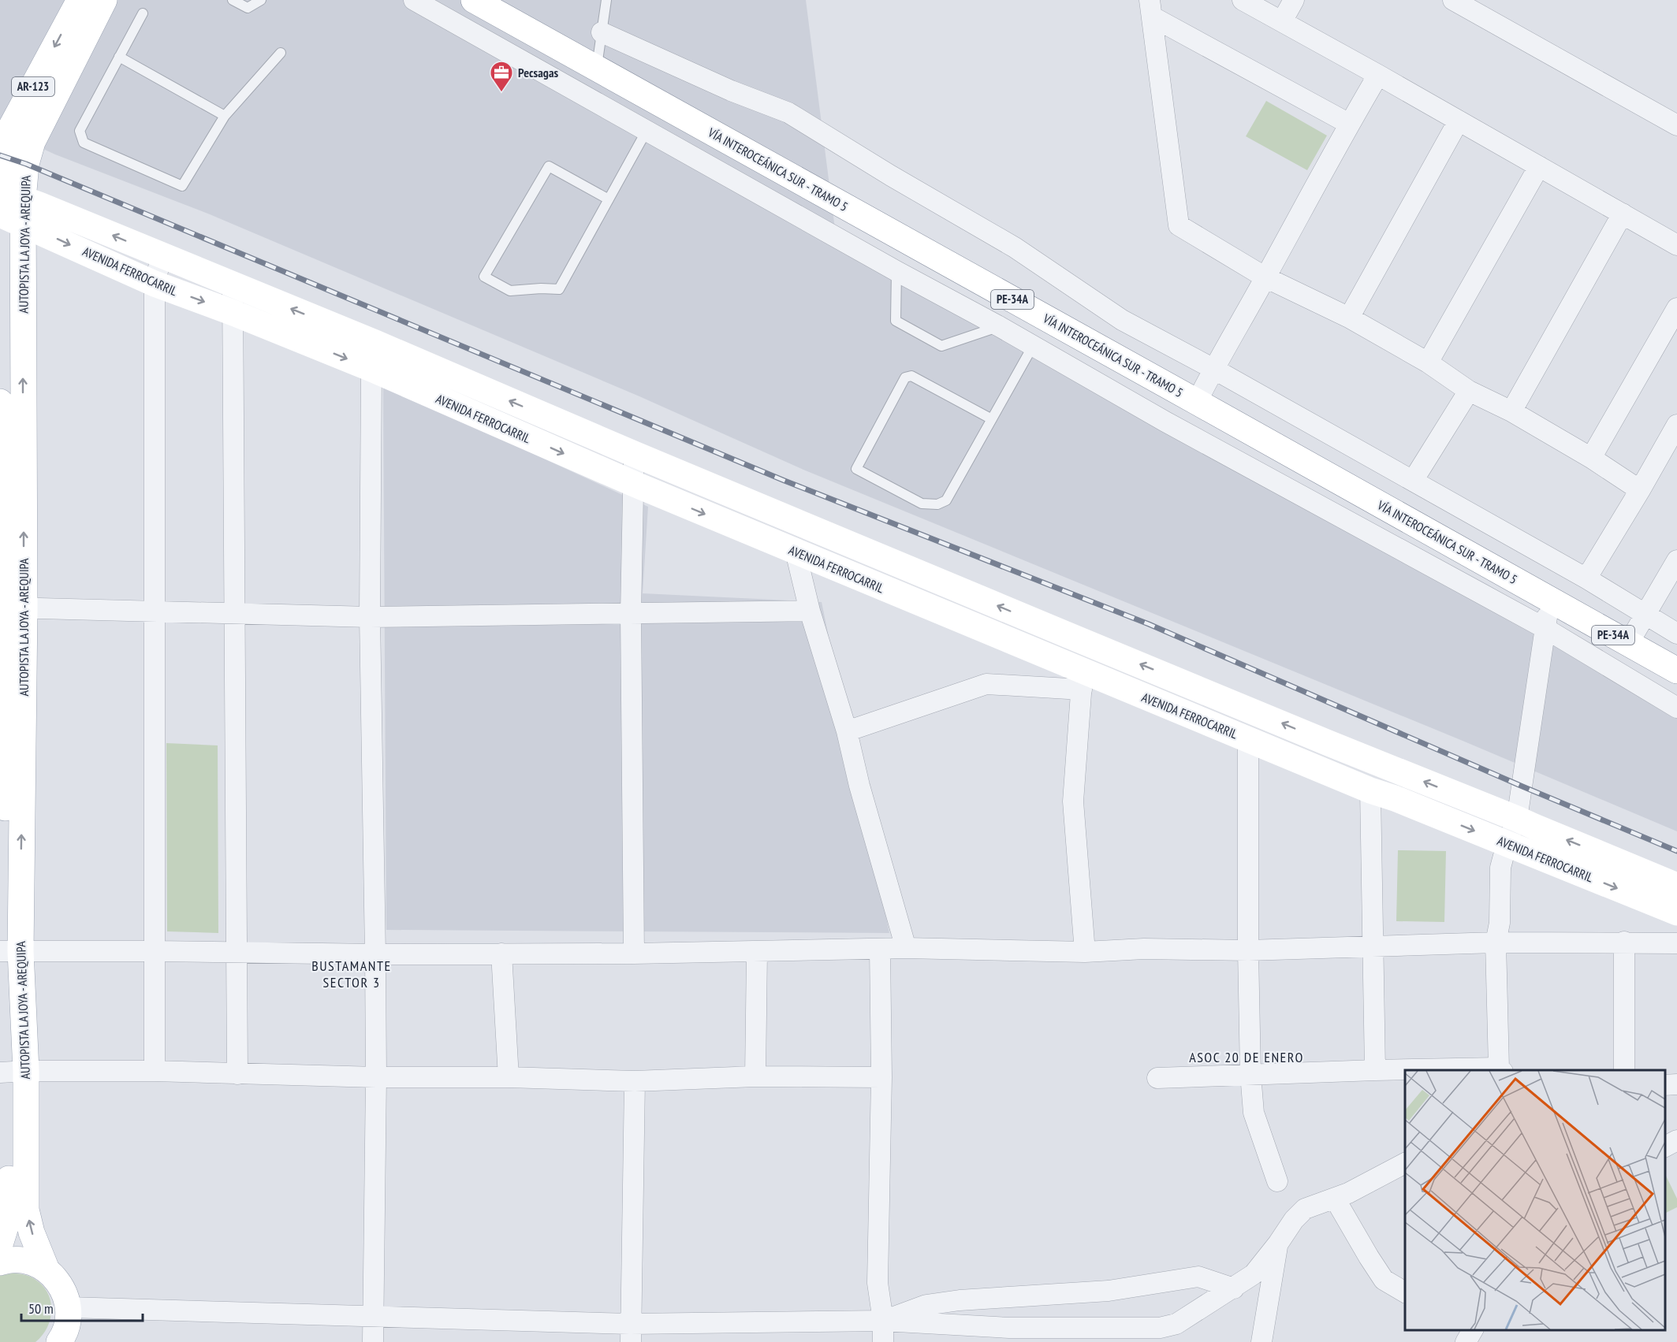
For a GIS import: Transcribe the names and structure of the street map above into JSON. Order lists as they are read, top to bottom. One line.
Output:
{"streets":{"main road":["AR-123","VÍA INTEROCEÁNICA SUR - TRAMO 5","AUTOPISTA LA JOYA - AREQUIPA","AVENIDA FERROCARRIL","PE-34A"]},"crossings":[["AR-123","AUTOPISTA LA JOYA - AREQUIPA"],["AUTOPISTA LA JOYA - AREQUIPA","AVENIDA FERROCARRIL"]],"districts":["BUSTAMANTE SECTOR 3","ASOC 20 DE ENERO"],"places":{"office":["Pecsagas"]},"scale_bar":"50 m"}
